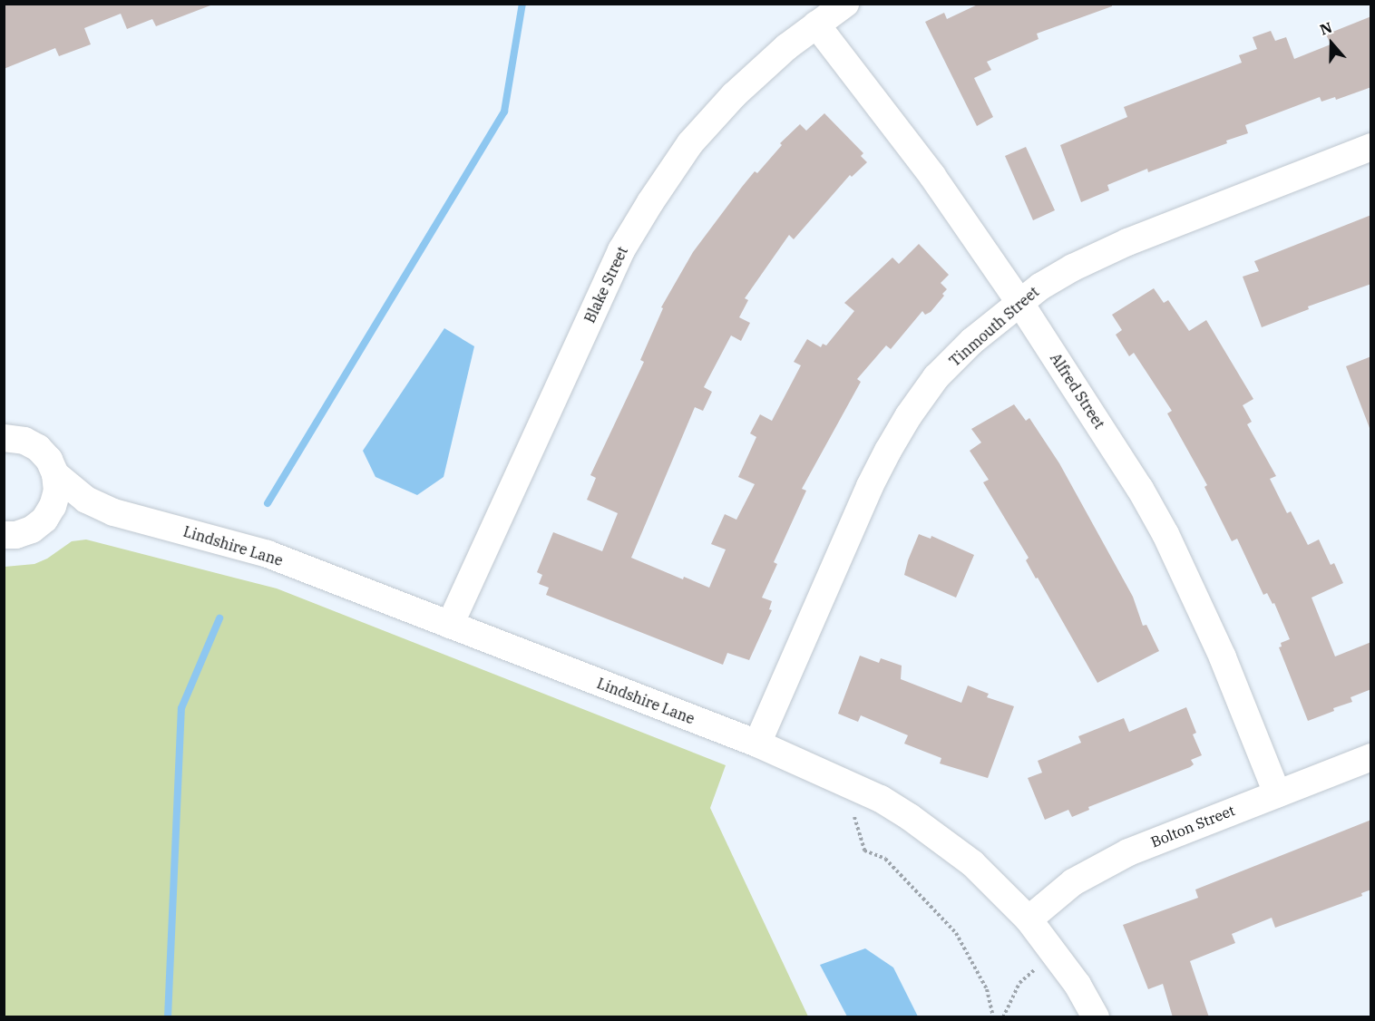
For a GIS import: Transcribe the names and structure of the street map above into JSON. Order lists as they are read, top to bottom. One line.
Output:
{"streets":{"street":["Blake Street","Tinmouth Street","Alfred Street","Lindshire Lane","Bolton Street"]},"crossings":[["Blake Street","Alfred Street"],["Blake Street","Lindshire Lane"],["Tinmouth Street","Alfred Street"],["Tinmouth Street","Lindshire Lane"],["Alfred Street","Bolton Street"],["Lindshire Lane","Bolton Street"]],"north":"top"}
